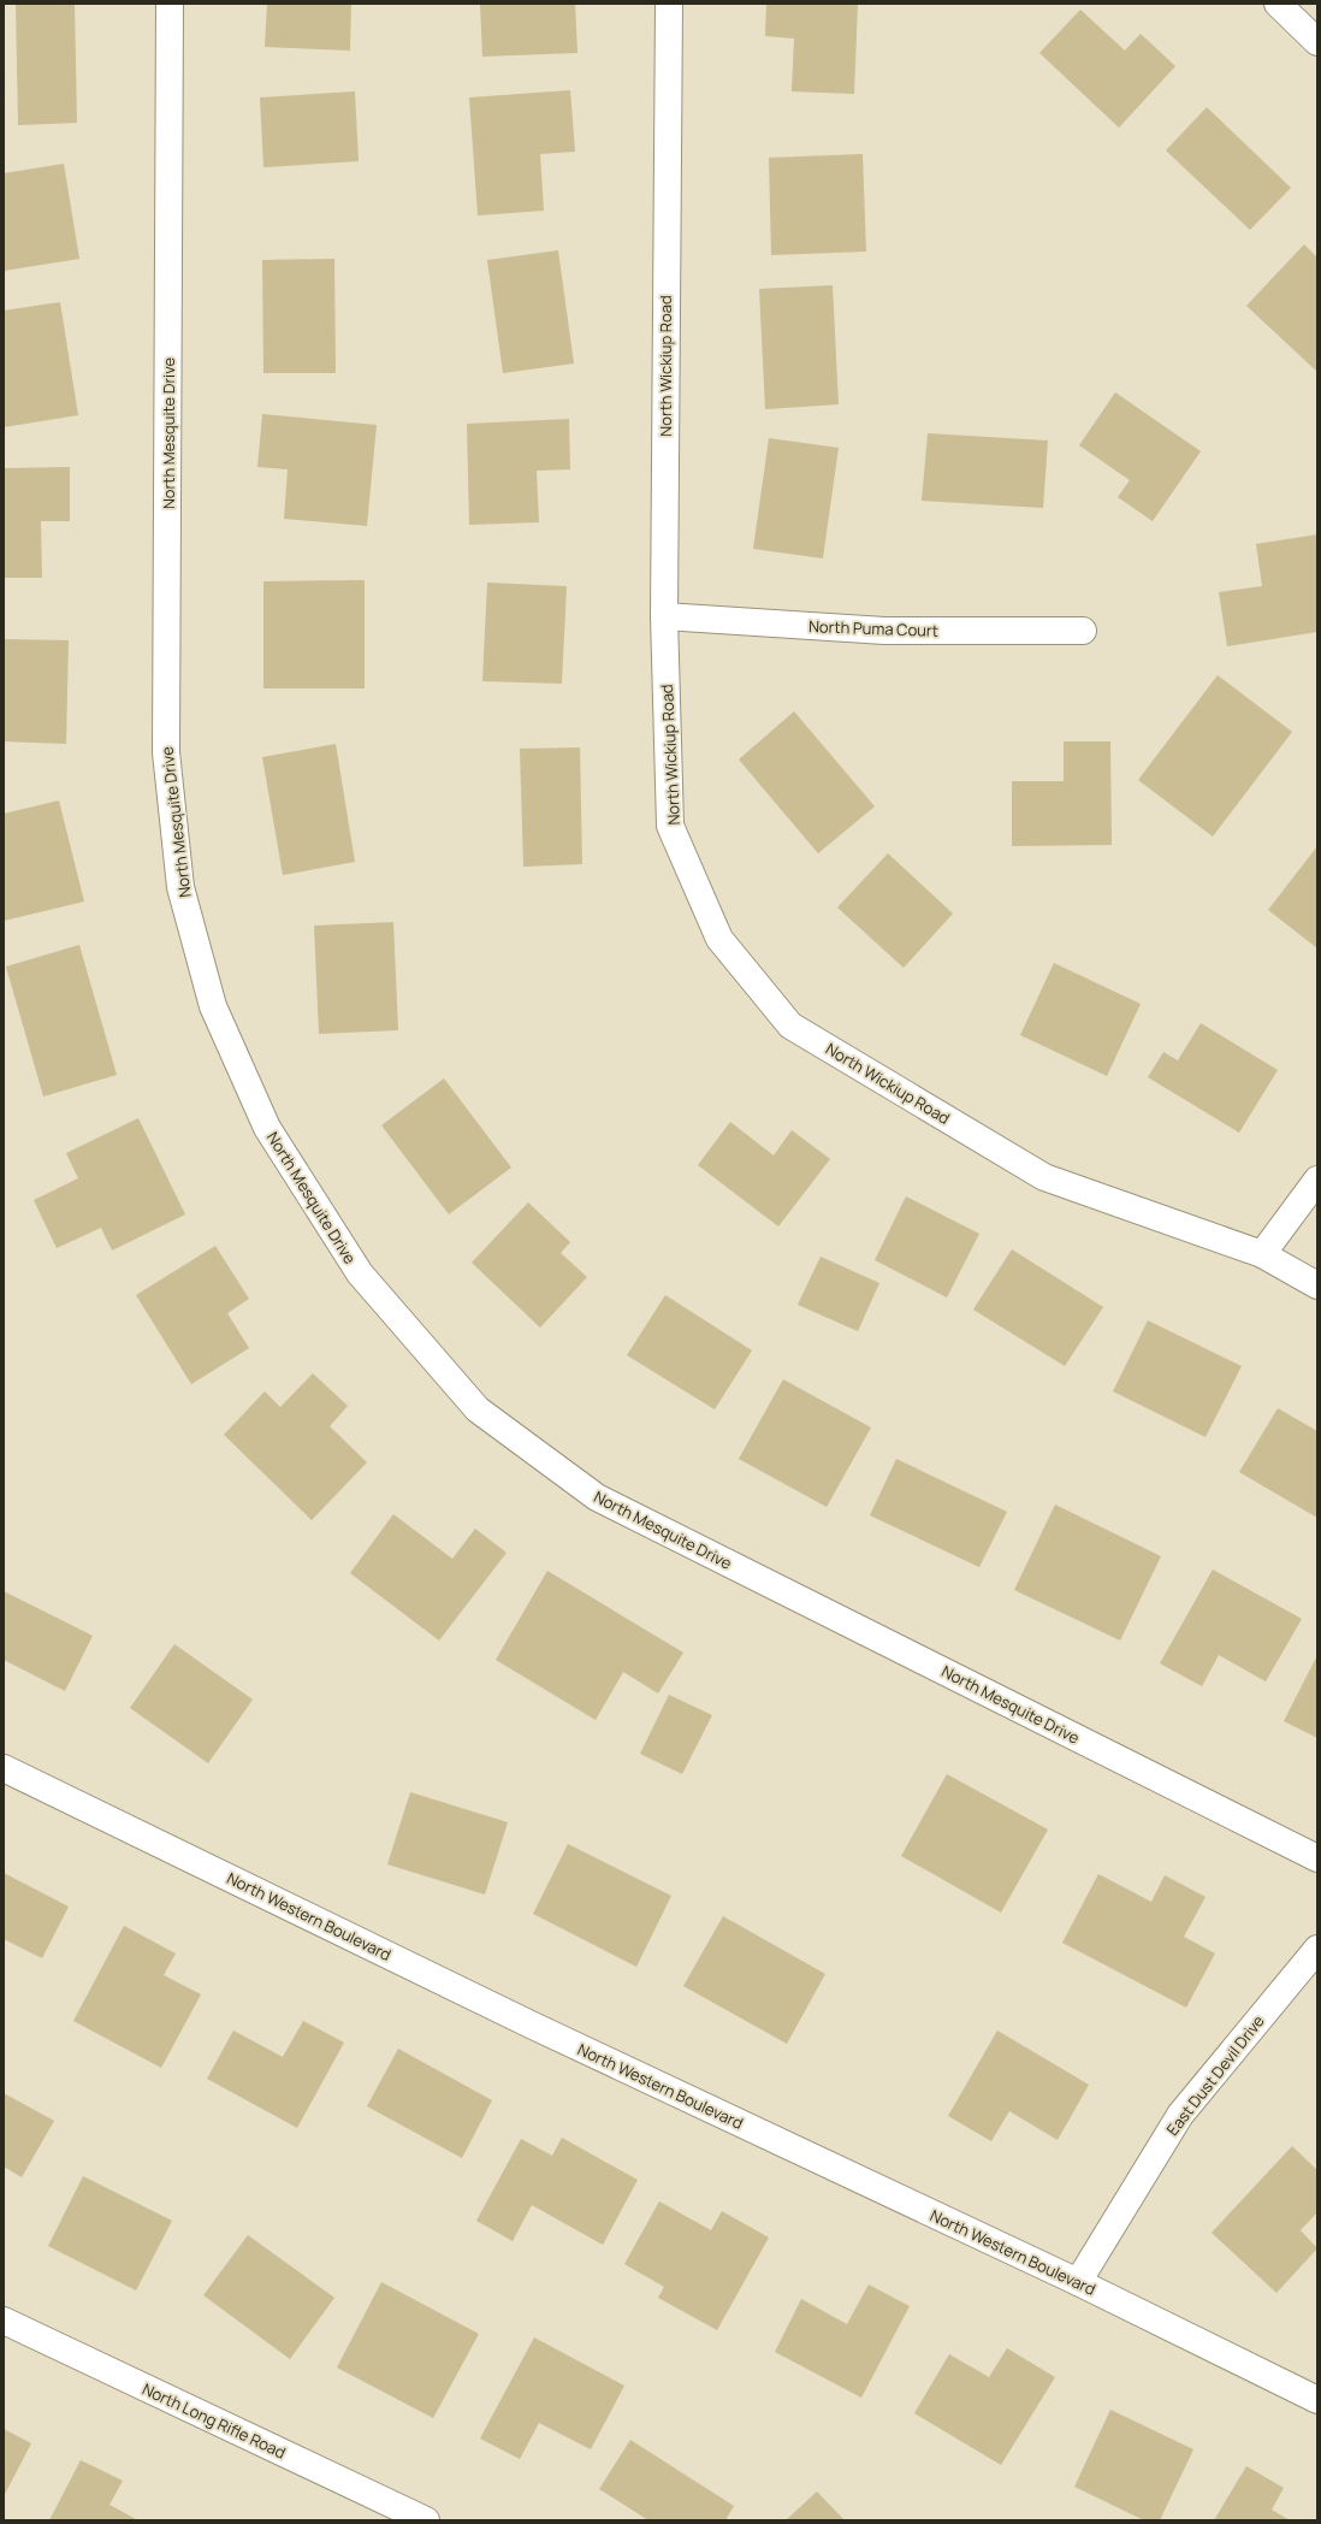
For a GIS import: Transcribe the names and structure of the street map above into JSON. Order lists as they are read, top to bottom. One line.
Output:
{"streets":{"street":["North Wickiup Road","North Mesquite Drive","North Puma Court","North Western Boulevard","East Dust Devil Drive","North Long Rifle Road"]},"crossings":[["North Wickiup Road","North Puma Court"],["North Western Boulevard","East Dust Devil Drive"]]}
